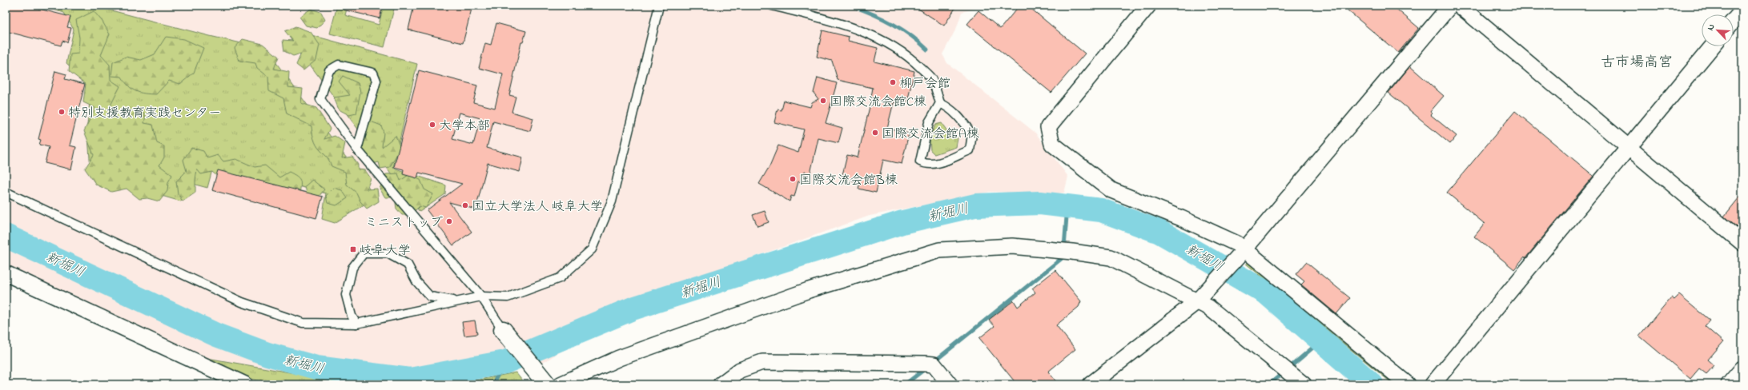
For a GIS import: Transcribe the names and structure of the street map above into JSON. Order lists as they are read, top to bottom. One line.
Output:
{"districts":["古市場高宮"],"water":["新堀川"],"places":{"other":["柳戸会館","国際交流会館C棟","特別支援教育実践センター","大学本部","国際交流会館A棟","国際交流会館B棟","国立大学法人 岐阜大学","ミニストップ"],"transit":["岐阜大学"]},"north":"top left"}
